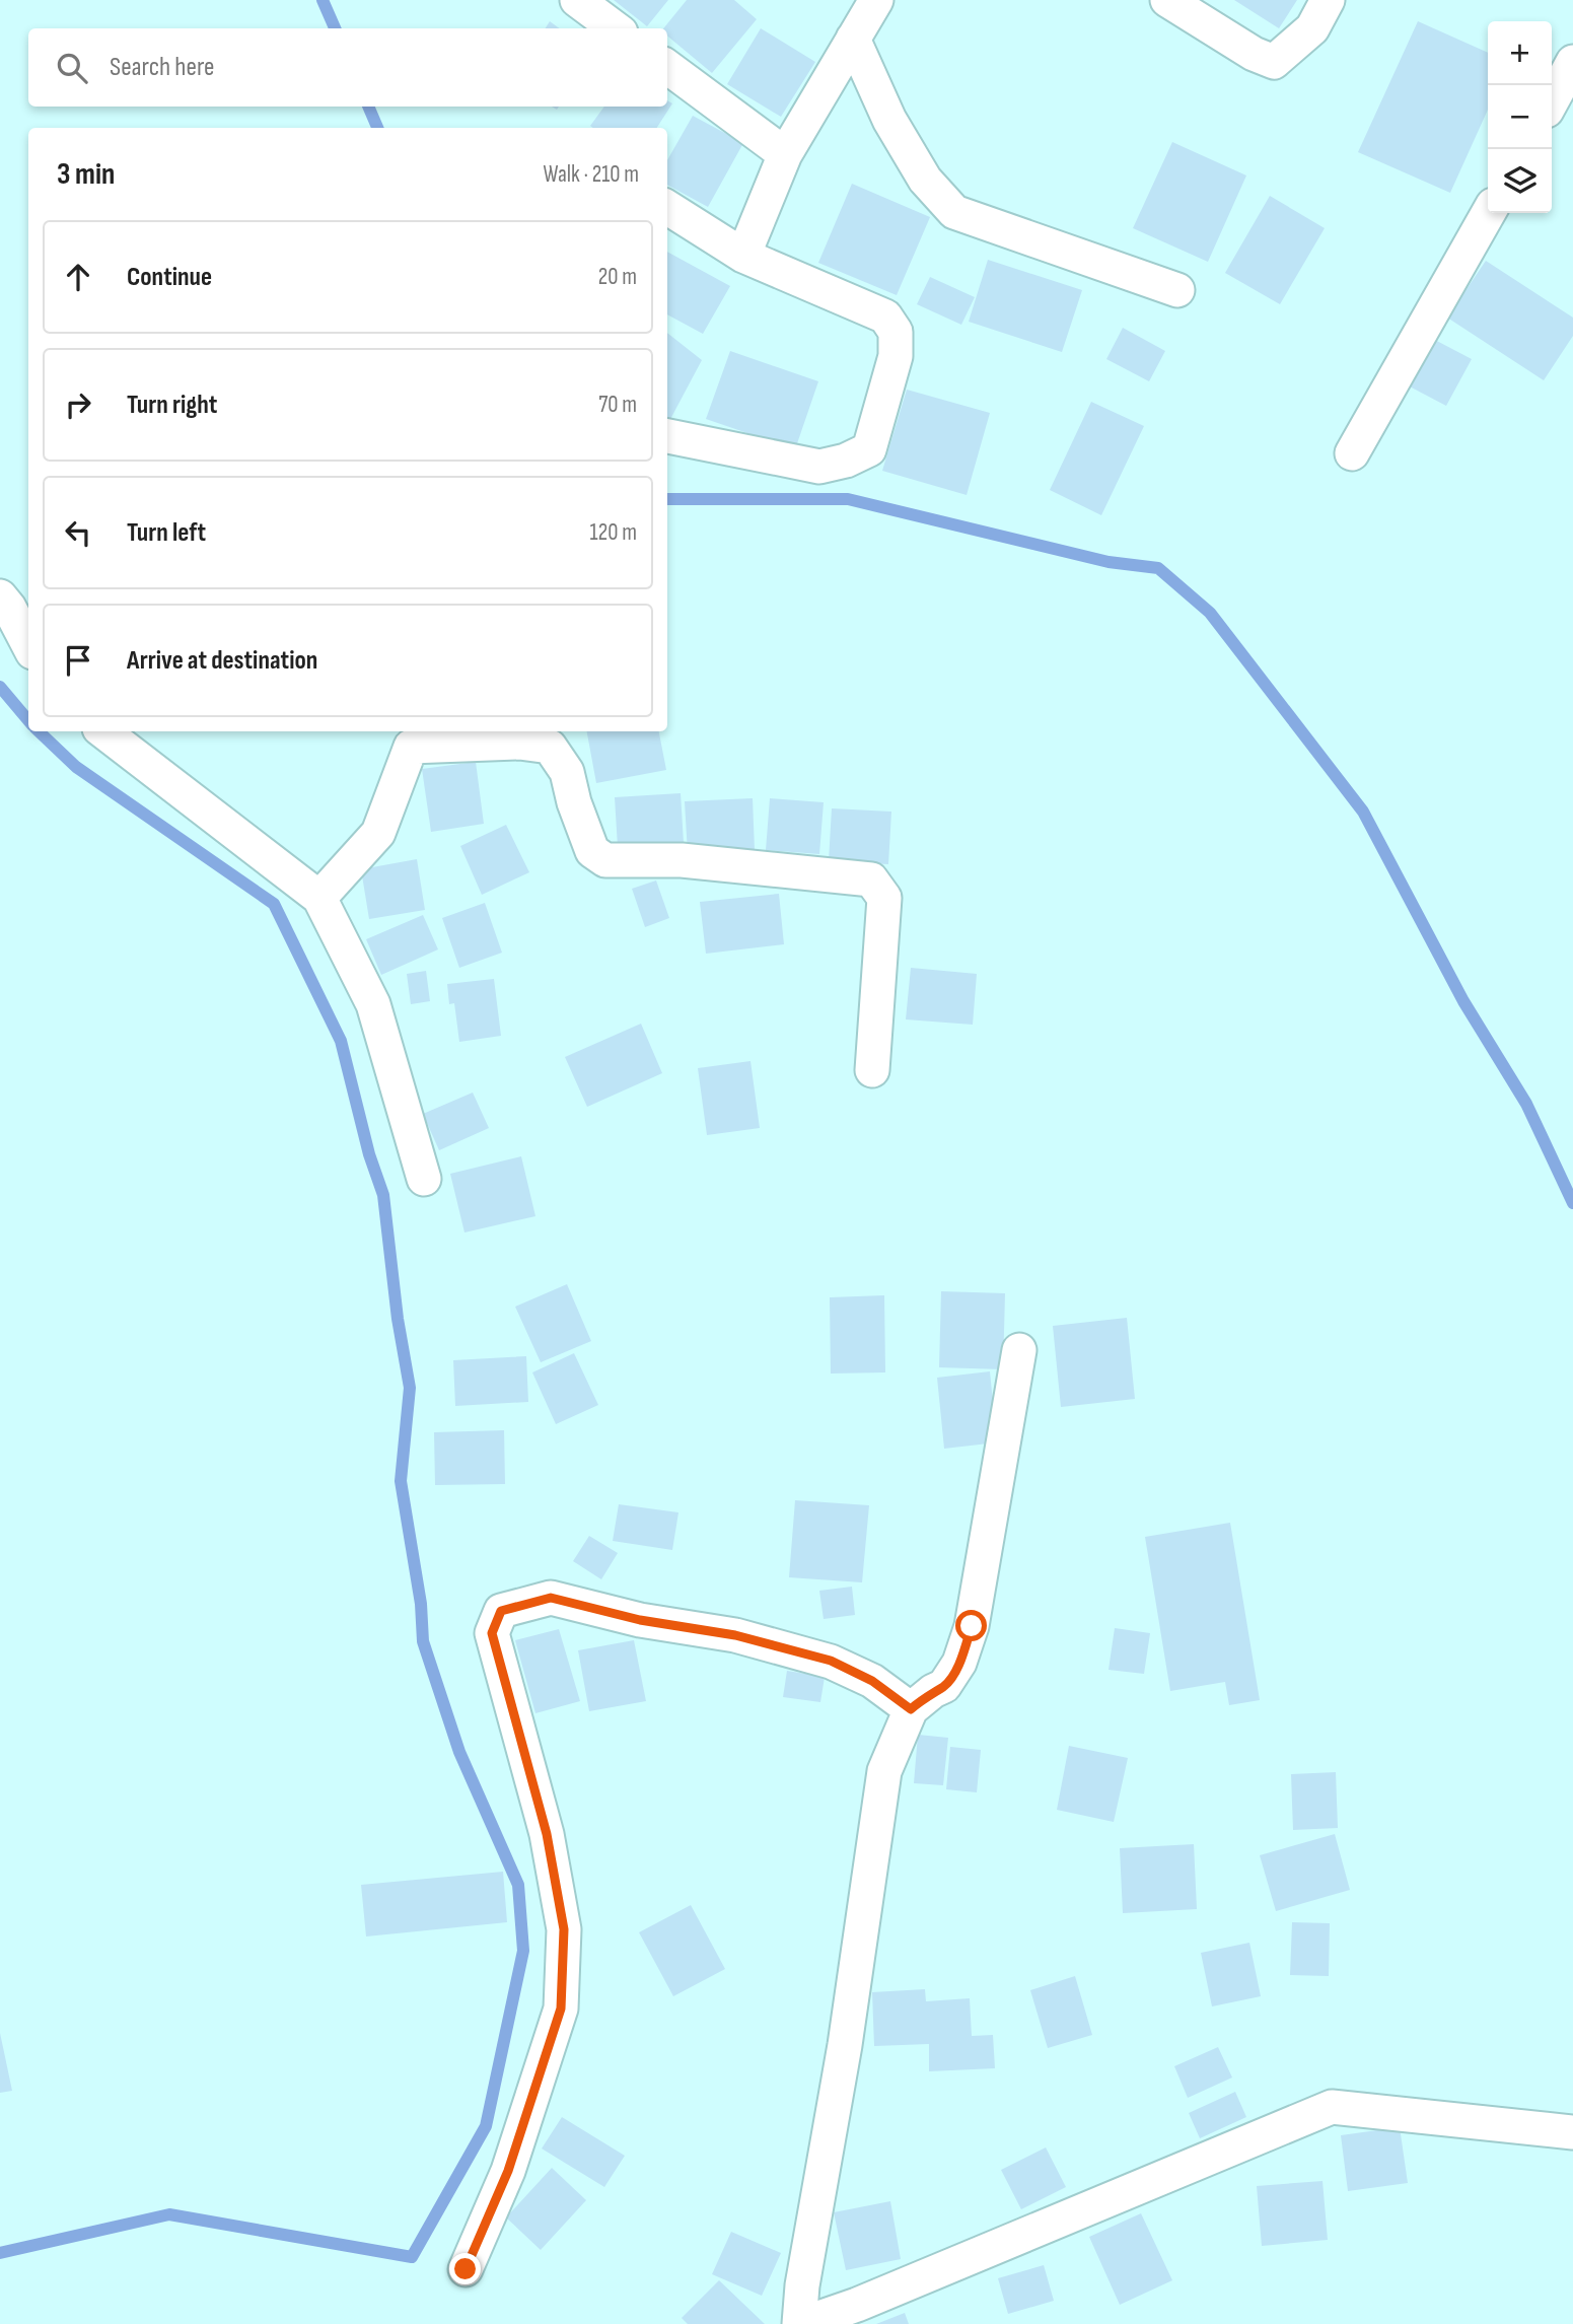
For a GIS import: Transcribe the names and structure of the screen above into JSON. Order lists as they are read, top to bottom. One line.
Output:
{"page":{"map_buttons":["+","−"],"search":"Search here","heading":["3 min","Walk · 210 m"],"list":[["Continue","20 m"],["Turn right","70 m"],["Turn left","120 m"],"Arrive at destination"]}}
